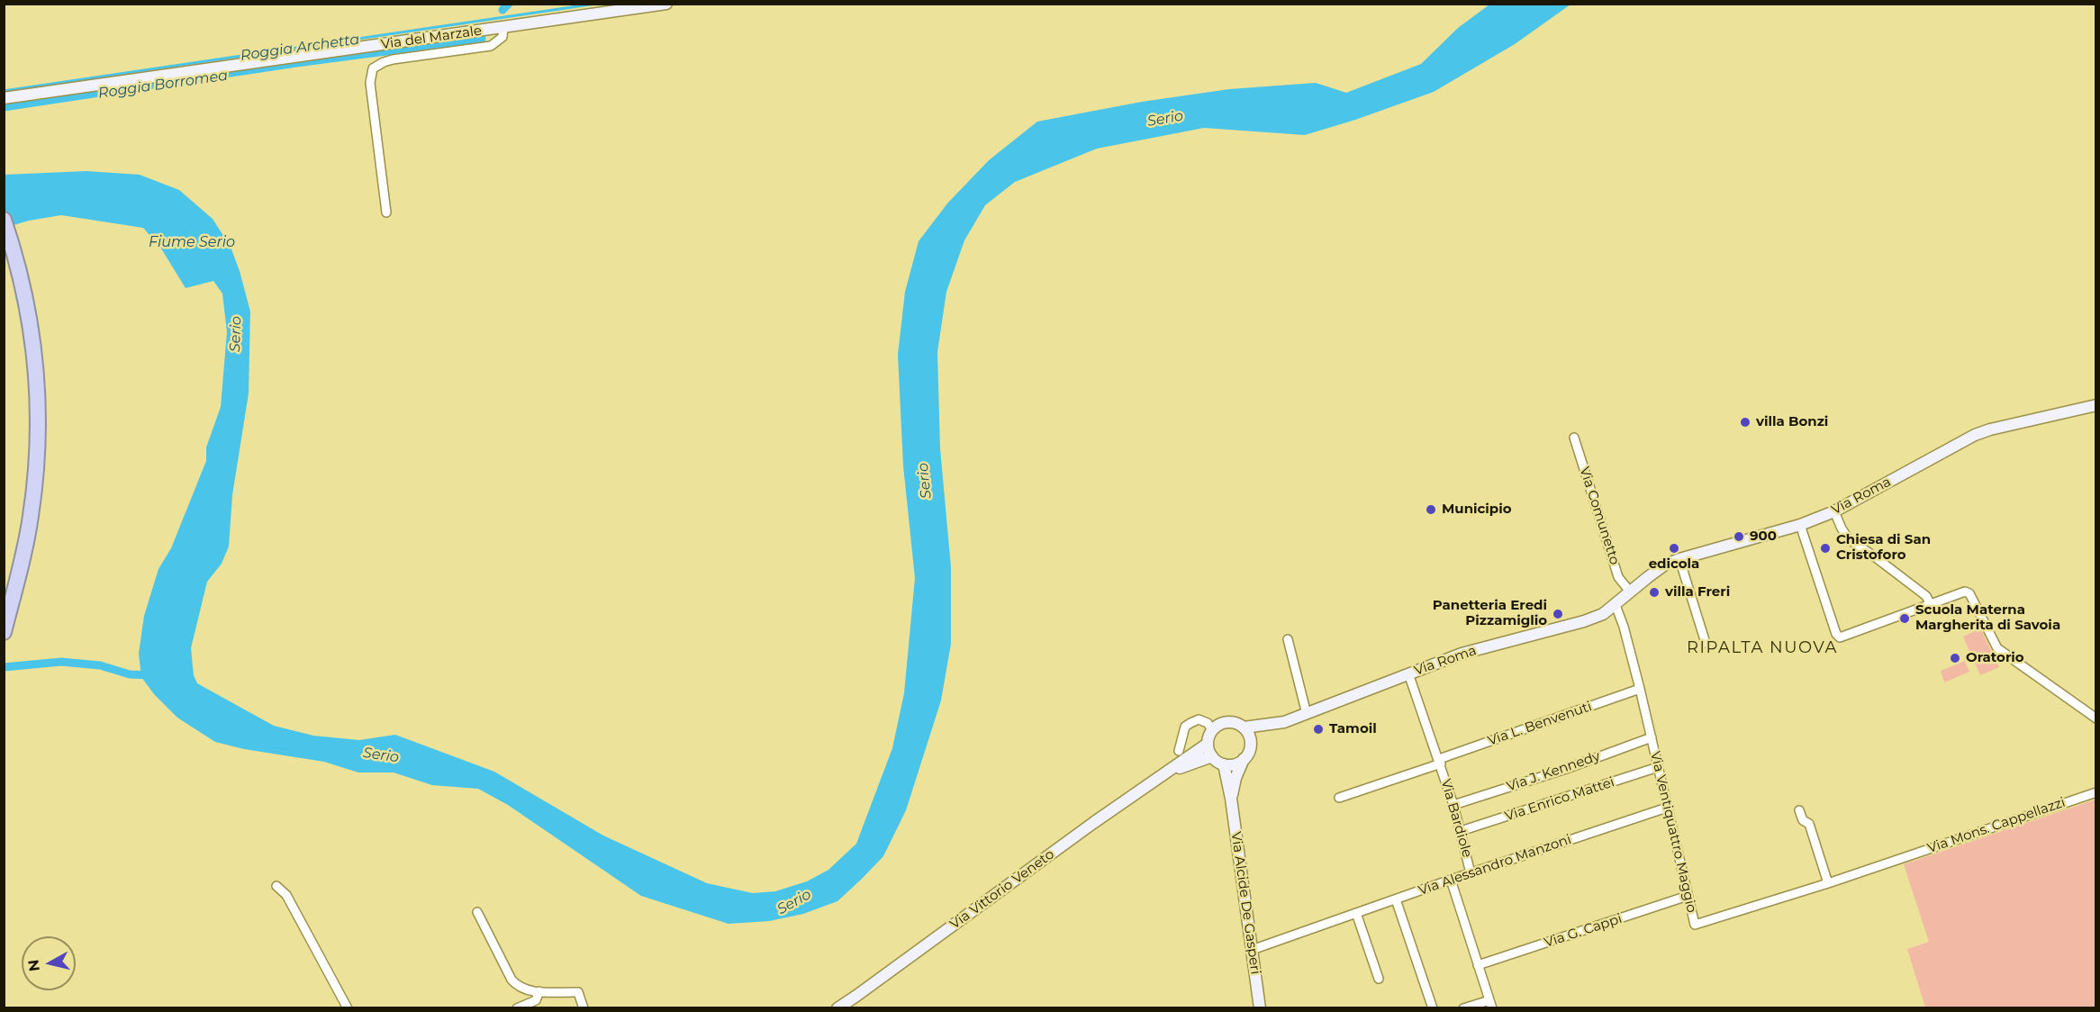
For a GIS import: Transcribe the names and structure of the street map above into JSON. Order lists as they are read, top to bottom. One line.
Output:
{"streets":{"main road":["Via del Marzale","Via Roma","Via Vittorio Veneto","Via Alcide De Gasperi"],"street":["Via Comunetto","Via L. Benvenuti","Via J. Kennedy","Via Enrico Mattei","Via Bardiole","Via Mons. Cappellazzi","Via Ventiquattro Maggio","Via Alessandro Manzoni","Via G. Cappi"]},"crossings":[["Via Roma","Via Comunetto"],["Via Roma","Via Bardiole"],["Via Roma","Via Ventiquattro Maggio"],["Via L. Benvenuti","Via Bardiole"],["Via L. Benvenuti","Via Ventiquattro Maggio"],["Via J. Kennedy","Via Bardiole"],["Via J. Kennedy","Via Ventiquattro Maggio"],["Via Enrico Mattei","Via Bardiole"],["Via Enrico Mattei","Via Ventiquattro Maggio"],["Via Bardiole","Via Alessandro Manzoni"],["Via Mons. Cappellazzi","Via Ventiquattro Maggio"],["Via Ventiquattro Maggio","Via Alessandro Manzoni"],["Via Ventiquattro Maggio","Via G. Cappi"],["Via Alessandro Manzoni","Via Alcide De Gasperi"]],"districts":["RIPALTA NUOVA"],"water":["Roggia Archetta","Roggia Borromea","Serio","Fiume Serio"],"places":["villa Bonzi","Municipio","900","edicola","Chiesa di San Cristoforo","villa Freri","Panetteria Eredi Pizzamiglio","Scuola Materna Margherita di Savoia","Oratorio","Tamoil"],"north":"left"}
